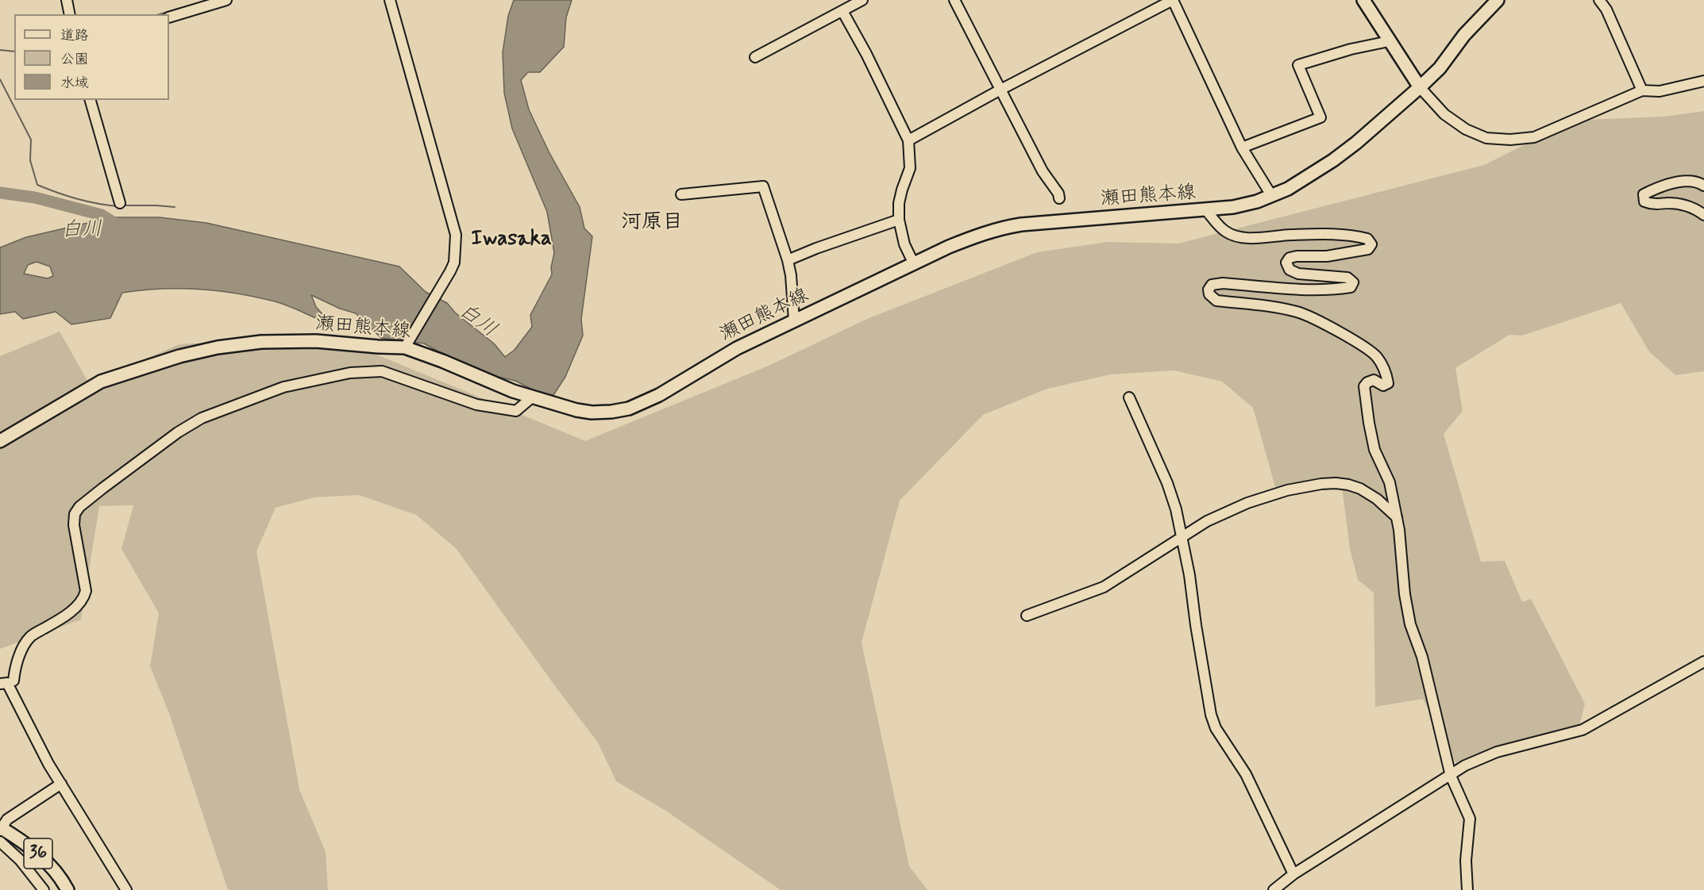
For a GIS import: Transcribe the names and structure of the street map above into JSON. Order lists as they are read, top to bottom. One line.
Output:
{"streets":{"main road":["瀬田熊本線","36"]},"districts":["河原目","Iwasaka"],"water":["白川"],"legend":["道路","公園","水域"]}
